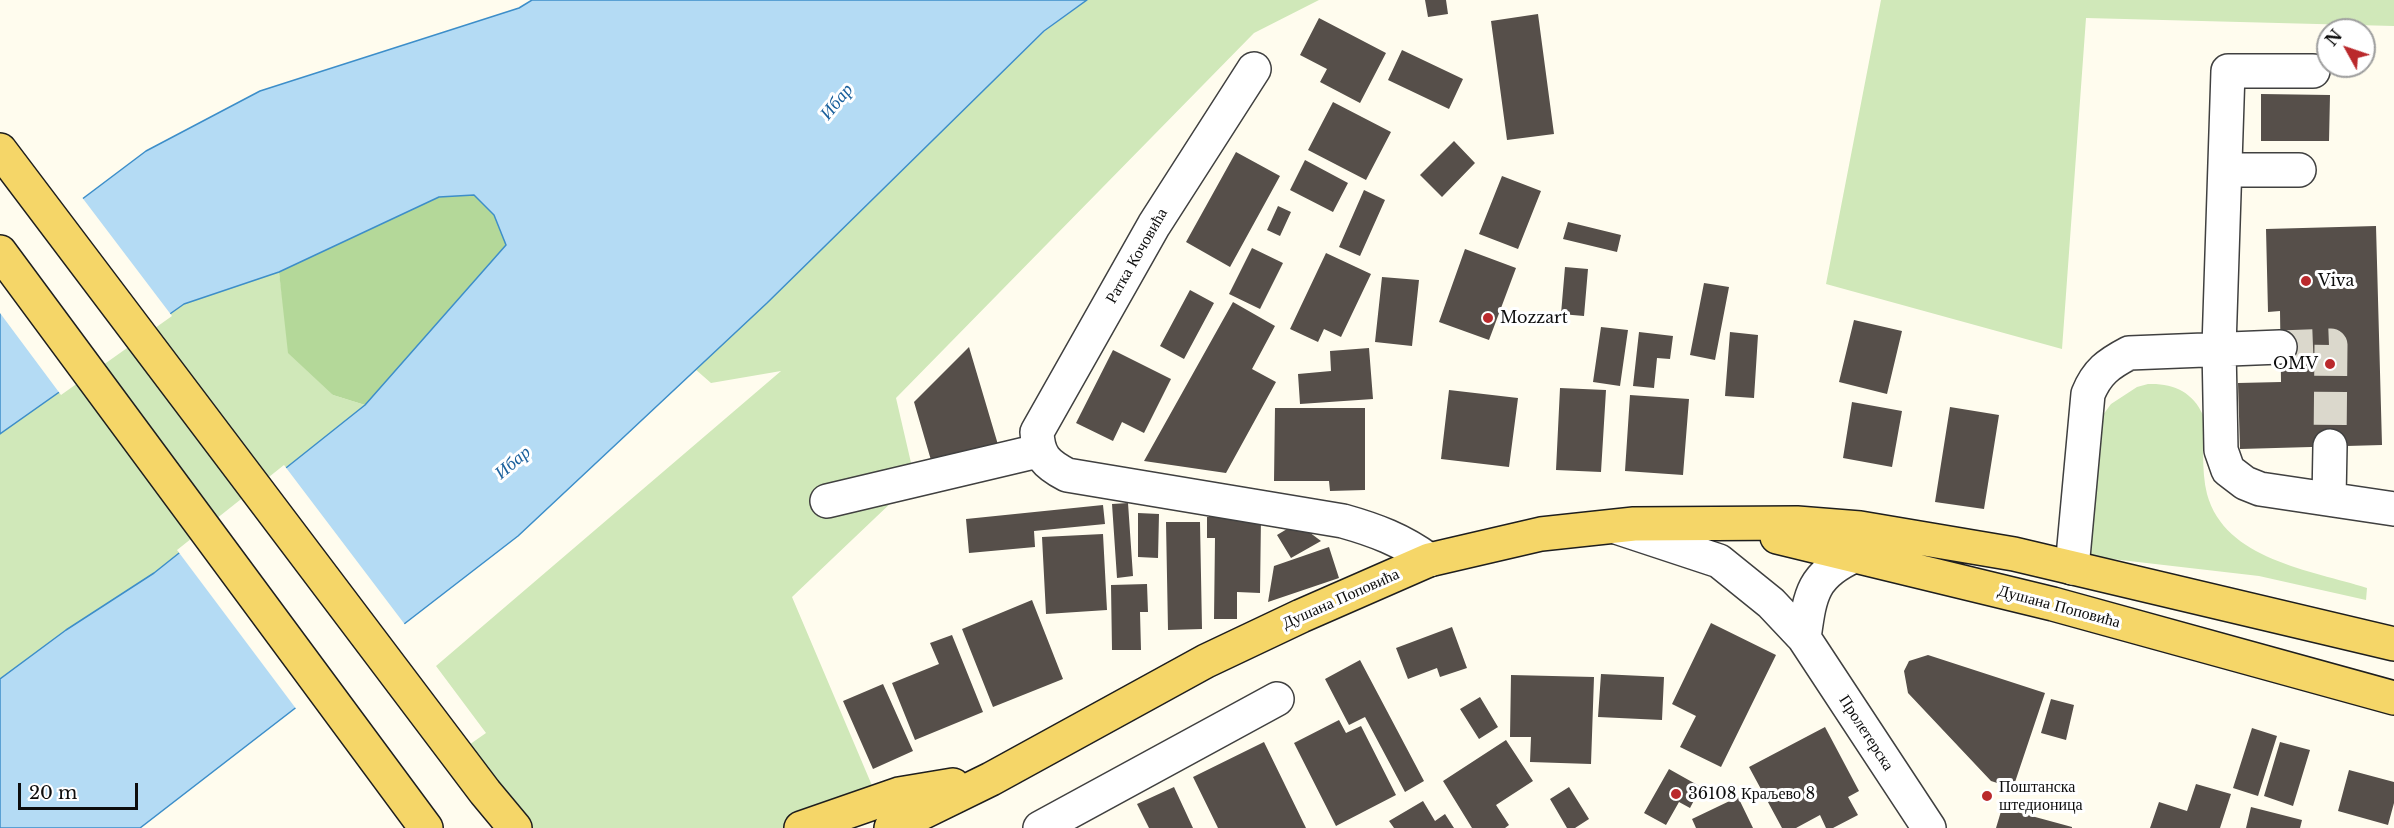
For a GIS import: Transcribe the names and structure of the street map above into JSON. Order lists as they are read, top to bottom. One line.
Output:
{"streets":{"main road":["Душана Поповића"],"street":["Ратка Кочовића","Пролетерска"]},"crossings":[["Душана Поповића","Пролетерска"]],"water":["Ибар"],"places":["Viva","Mozzart","OMV","36108 Краљево 8","Поштанска штедионица"],"scale_bar":"20 m","north":"top left"}
